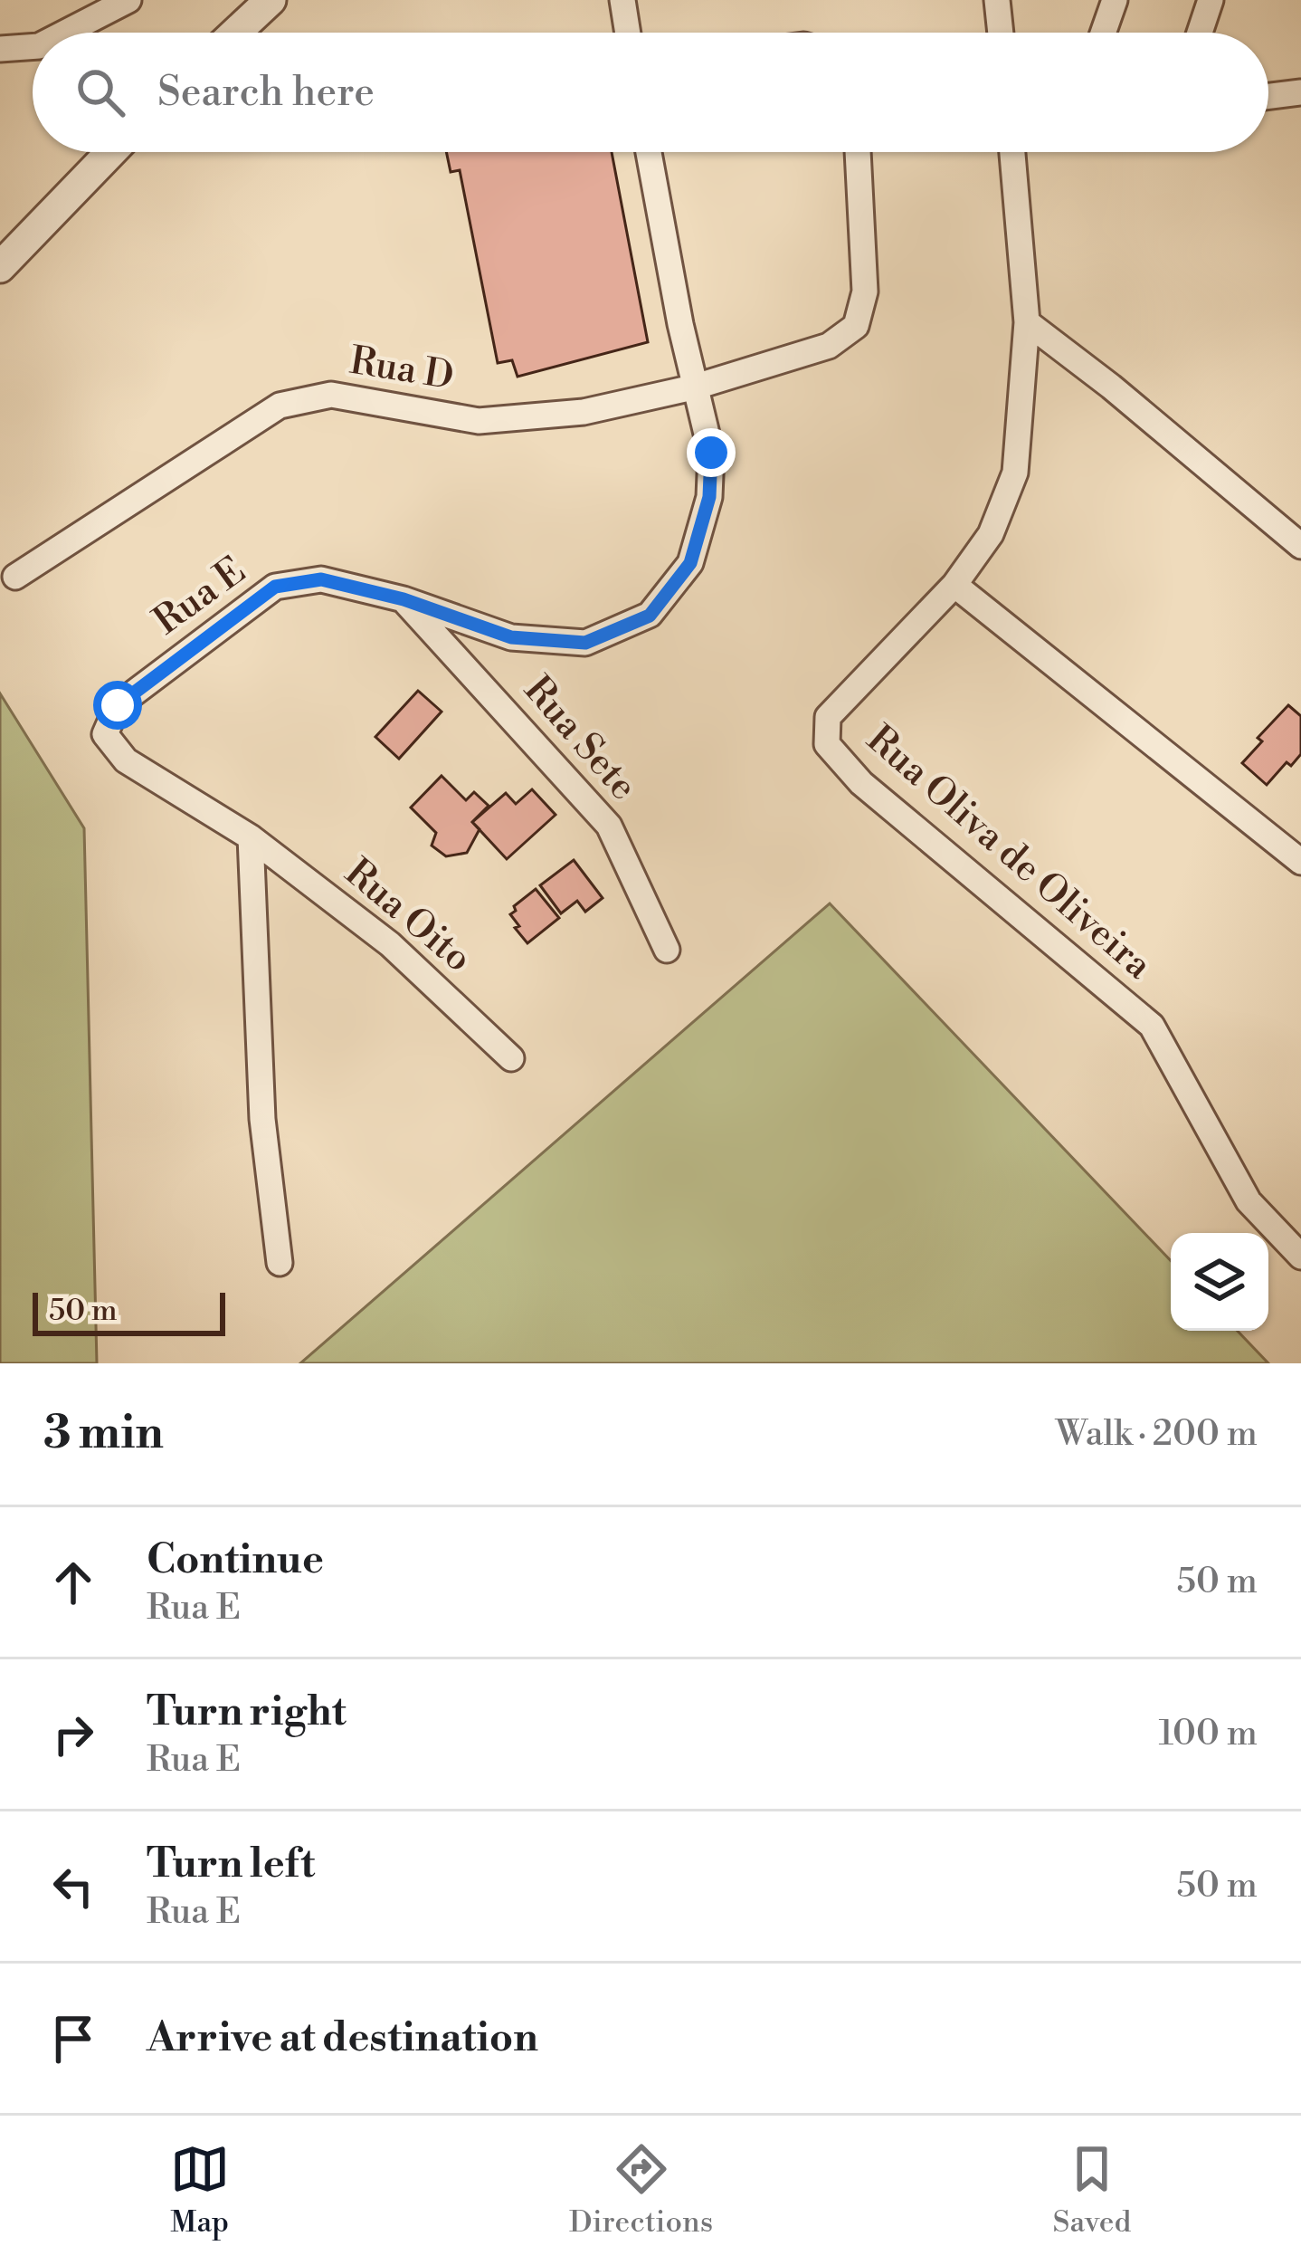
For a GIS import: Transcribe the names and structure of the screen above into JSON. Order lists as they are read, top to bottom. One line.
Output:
{"streets":{"street":["Rua D","Rua E","Rua Sete","Rua Oliva de Oliveira","Rua Oito"]},"crossings":[["Rua D","Rua E"],["Rua E","Rua Sete"],["Rua E","Rua Oito"]],"scale_bar":"50 m","page":{"search":"Search here","scale":"50 m","heading":["3 min","Walk · 200 m"],"list":[["Continue","Rua E","50 m"],["Turn right","Rua E","100 m"],["Turn left","Rua E","50 m"],"Arrive at destination"],"nav":["Map","Directions","Saved"]}}
